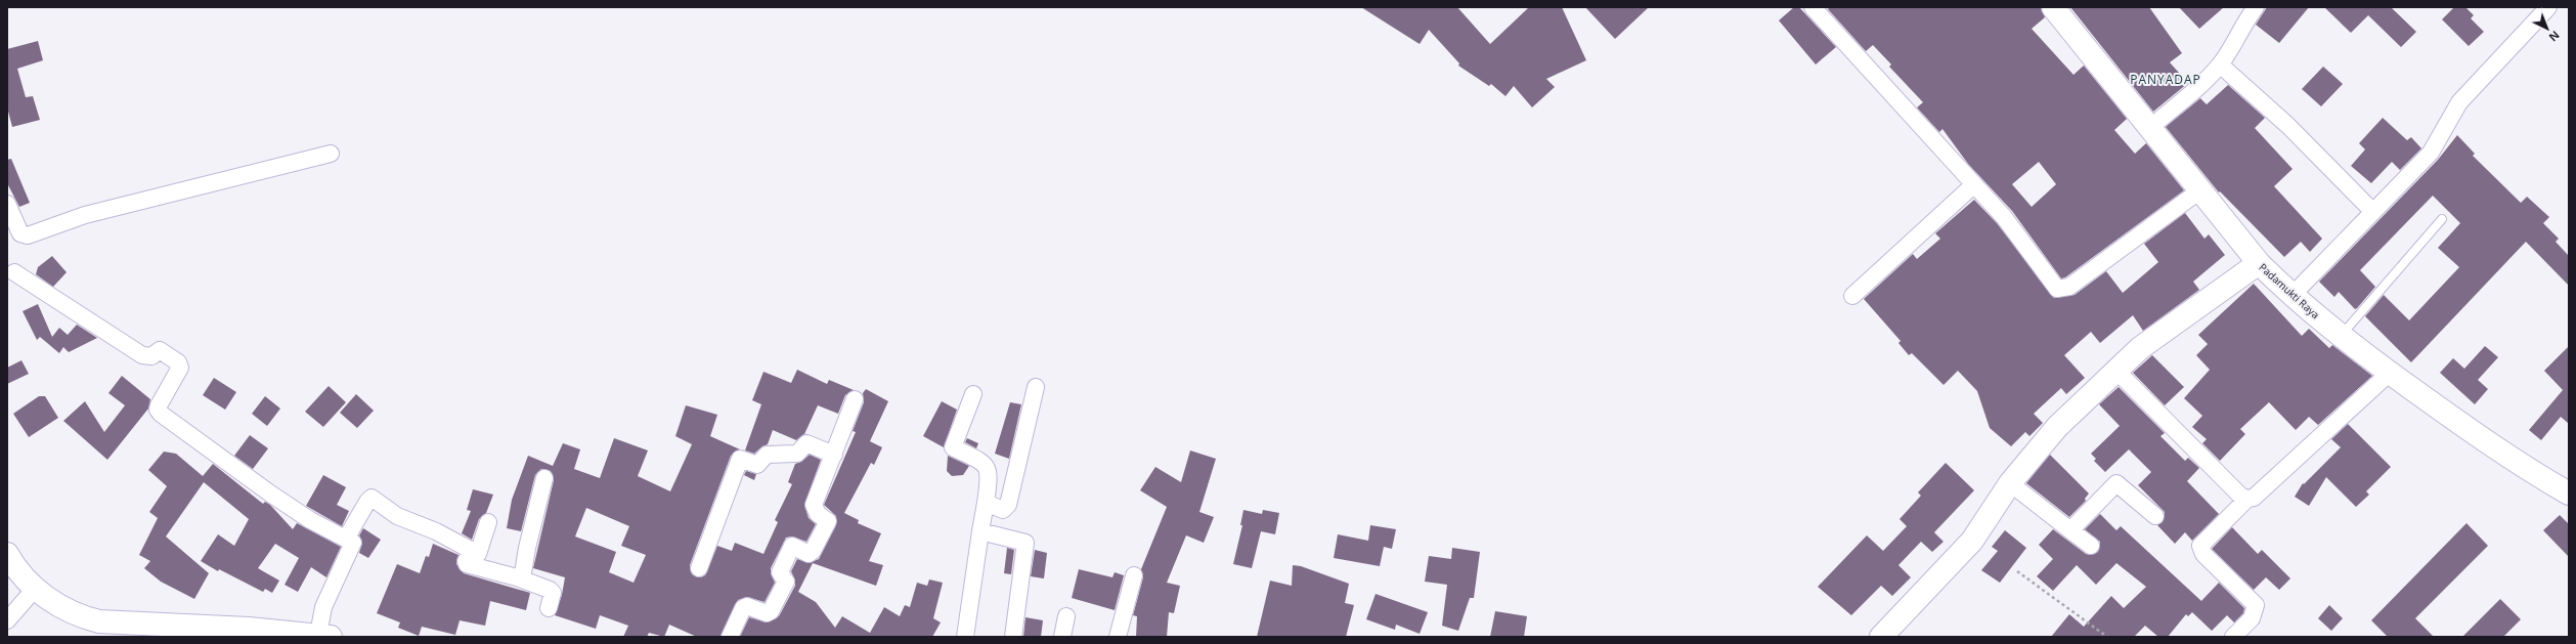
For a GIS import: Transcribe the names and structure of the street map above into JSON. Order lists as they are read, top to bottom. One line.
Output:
{"streets":{"street":["Padamukti Raya"]},"districts":["PANYADAP"],"north":"bottom right"}
